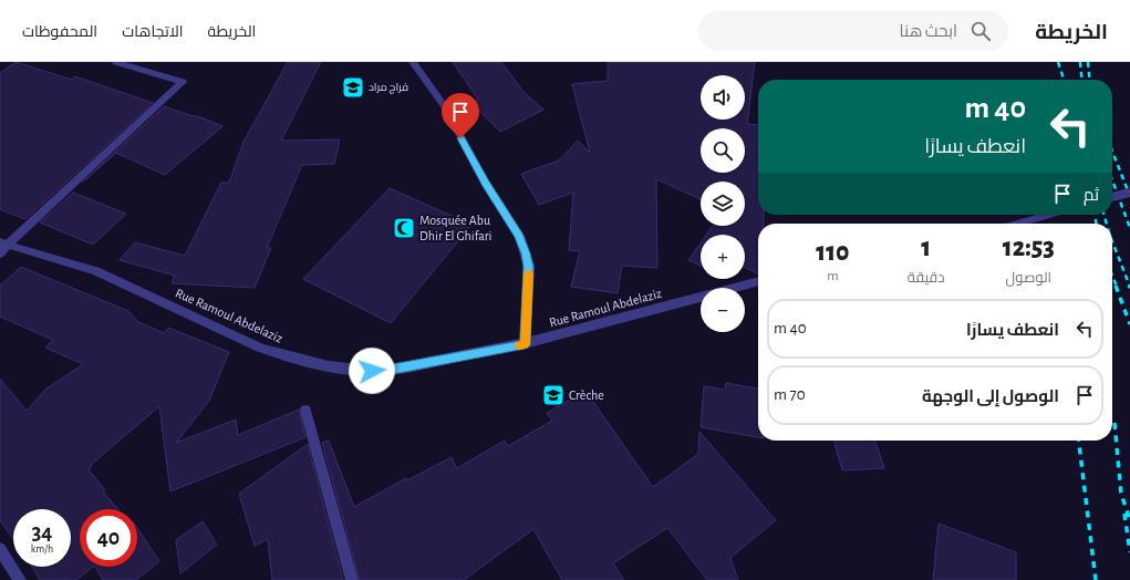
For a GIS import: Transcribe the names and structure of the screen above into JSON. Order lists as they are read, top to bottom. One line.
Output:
{"streets":{"street":["Rue Ramoul Abdelaziz"]},"places":{"school or university":["فراج مراد","Crèche"],"mosque":["Mosquée Abu Dhir El Ghifari"]},"page":{"header":"الخريطة","search":"ابحث هنا","nav":["الخريطة","الاتجاهات","المحفوظات"],"map_buttons":["+","−"],"turn":["40 m","انعطف يسارًا"],"then":"ثم","eta":["12:53","الوصول","1","دقيقة","110","m"],"list":[{"name":"انعطف يسارًا","value":"40 m"},{"name":"الوصول إلى الوجهة","value":"70 m"}],"speed":"34 km/h","limit":"40"}}
